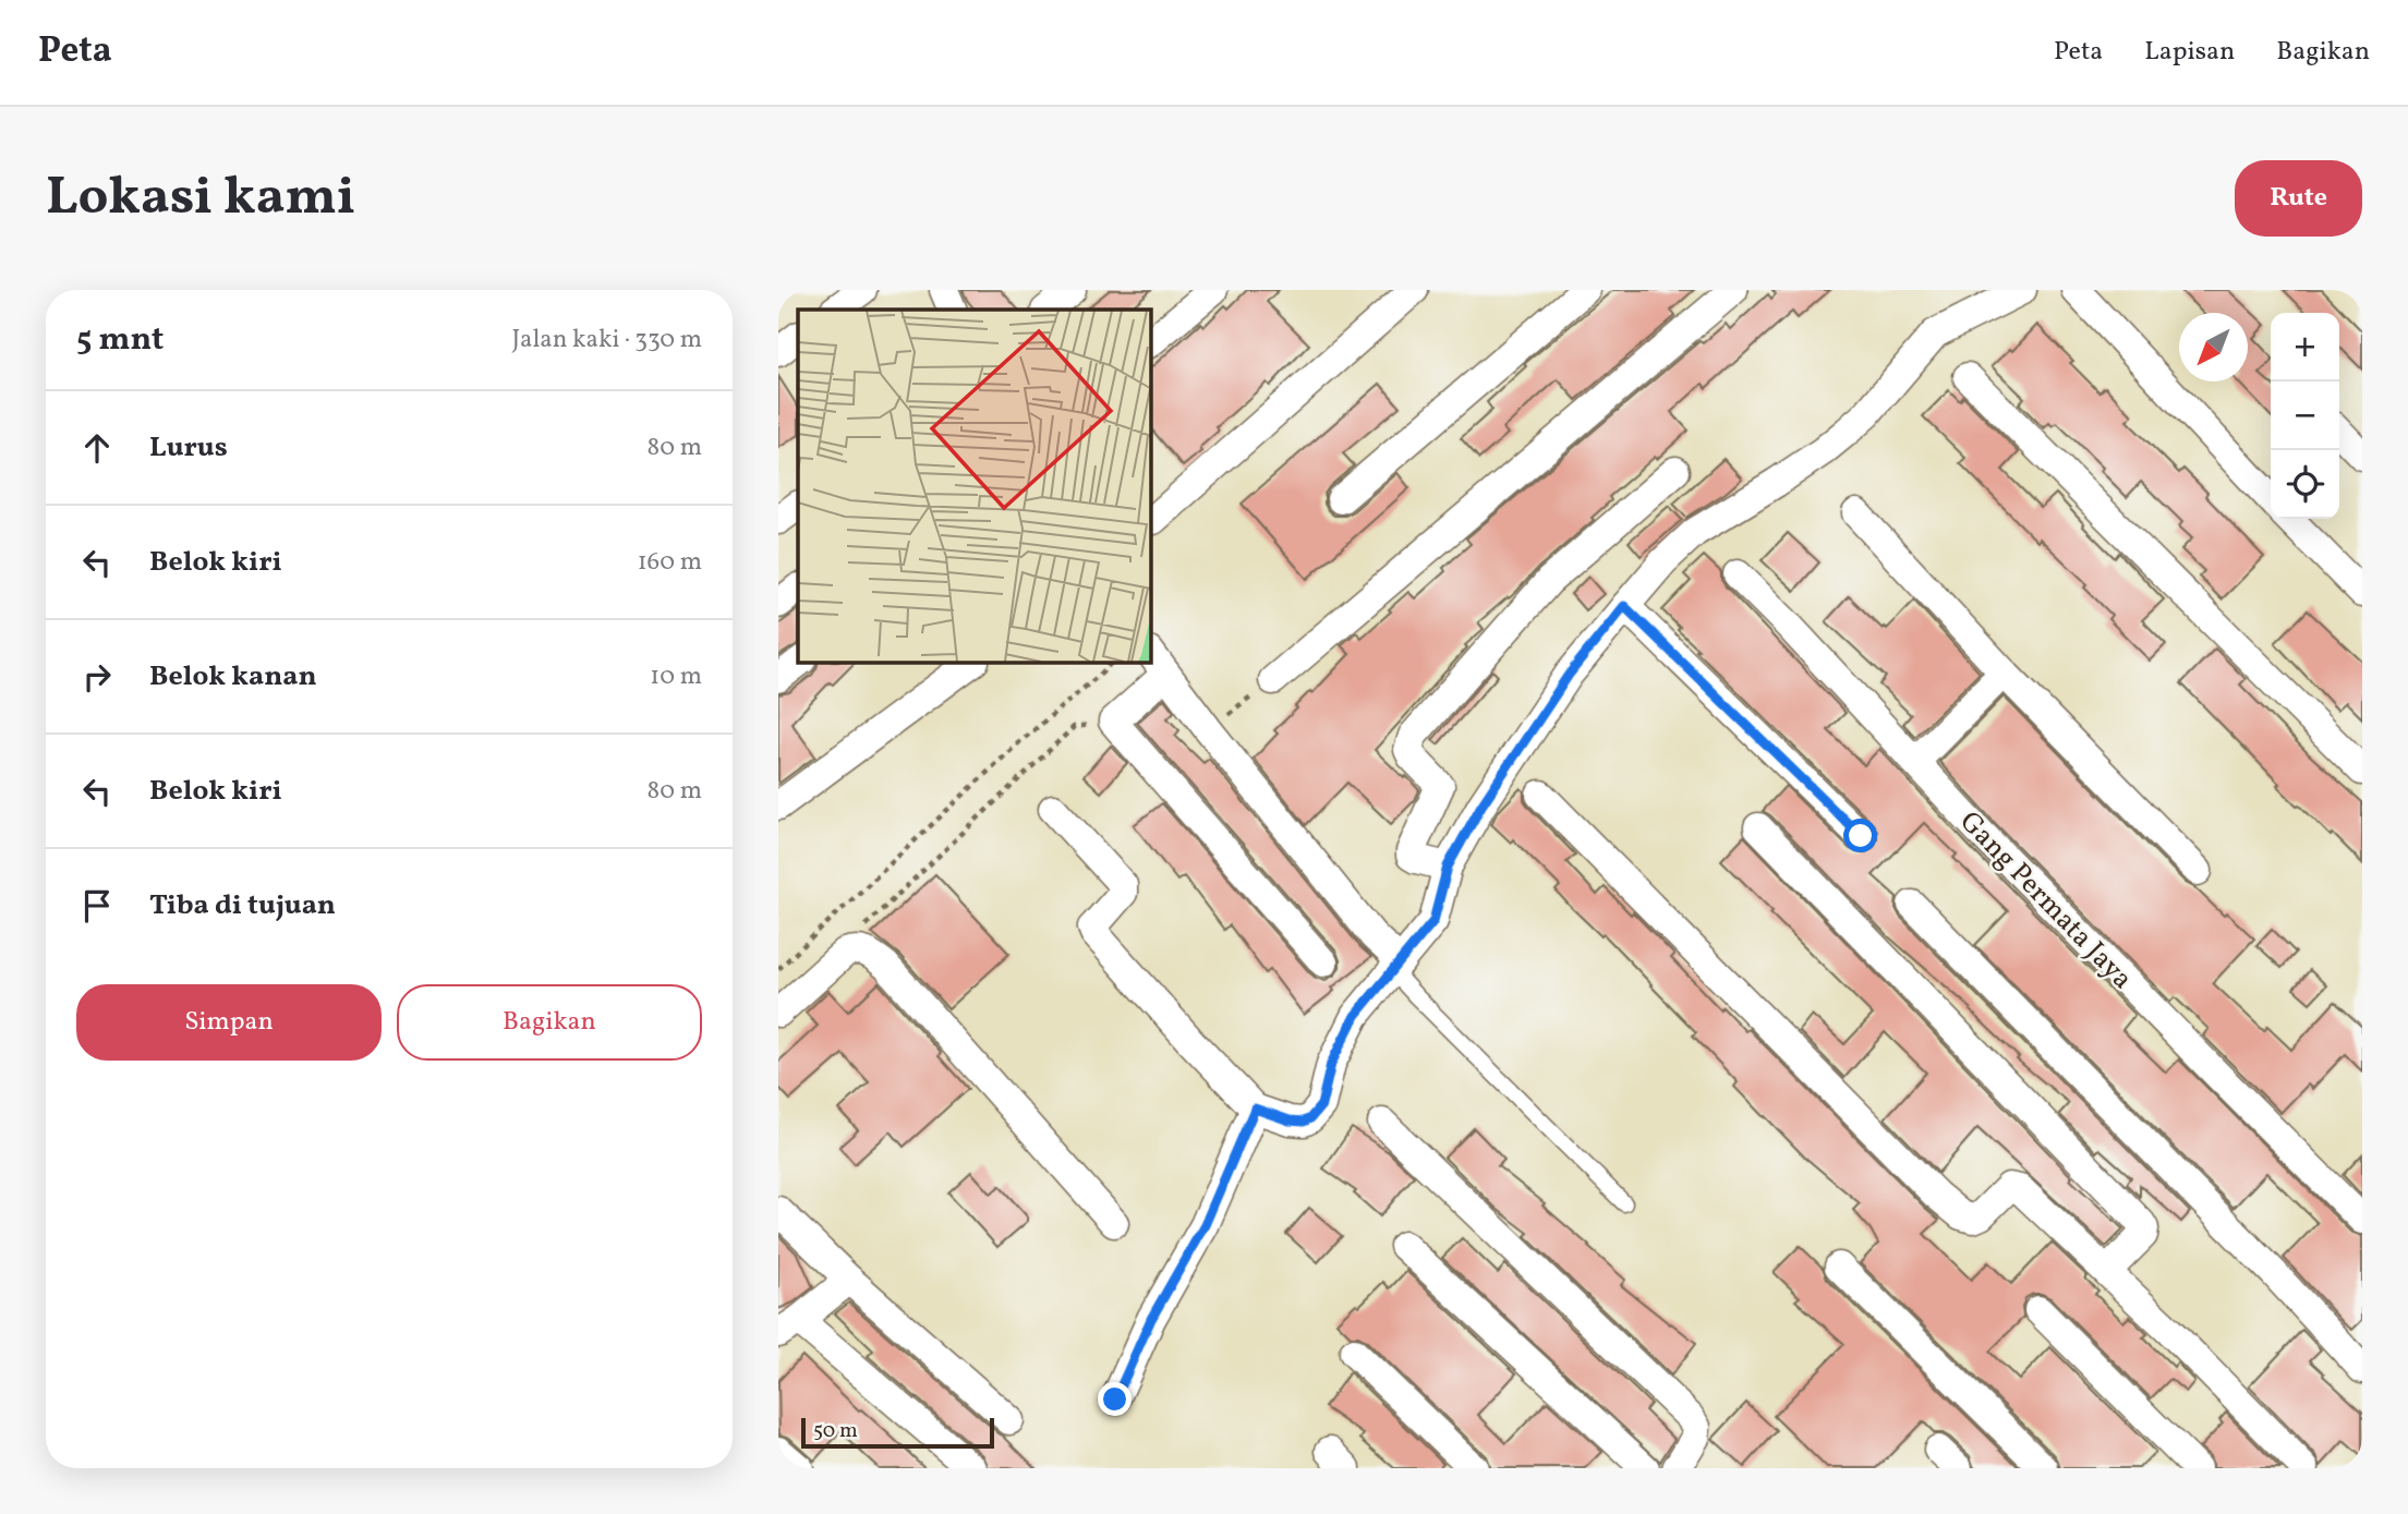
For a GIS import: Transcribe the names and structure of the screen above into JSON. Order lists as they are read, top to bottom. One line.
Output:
{"streets":{"street":["Gang Permata Jaya"]},"scale_bar":"50 m","north":"bottom left","page":{"header":"Peta","nav":["Peta","Lapisan","Bagikan"],"buttons":["Rute",["Simpan","Bagikan"]],"title":"Lokasi kami","heading":["5 mnt","Jalan kaki · 330 m"],"map_buttons":["+","−"],"list":[["Lurus","80 m"],["Belok kiri","160 m"],["Belok kanan","10 m"],["Belok kiri","80 m"],"Tiba di tujuan"],"scale":"50 m"}}
